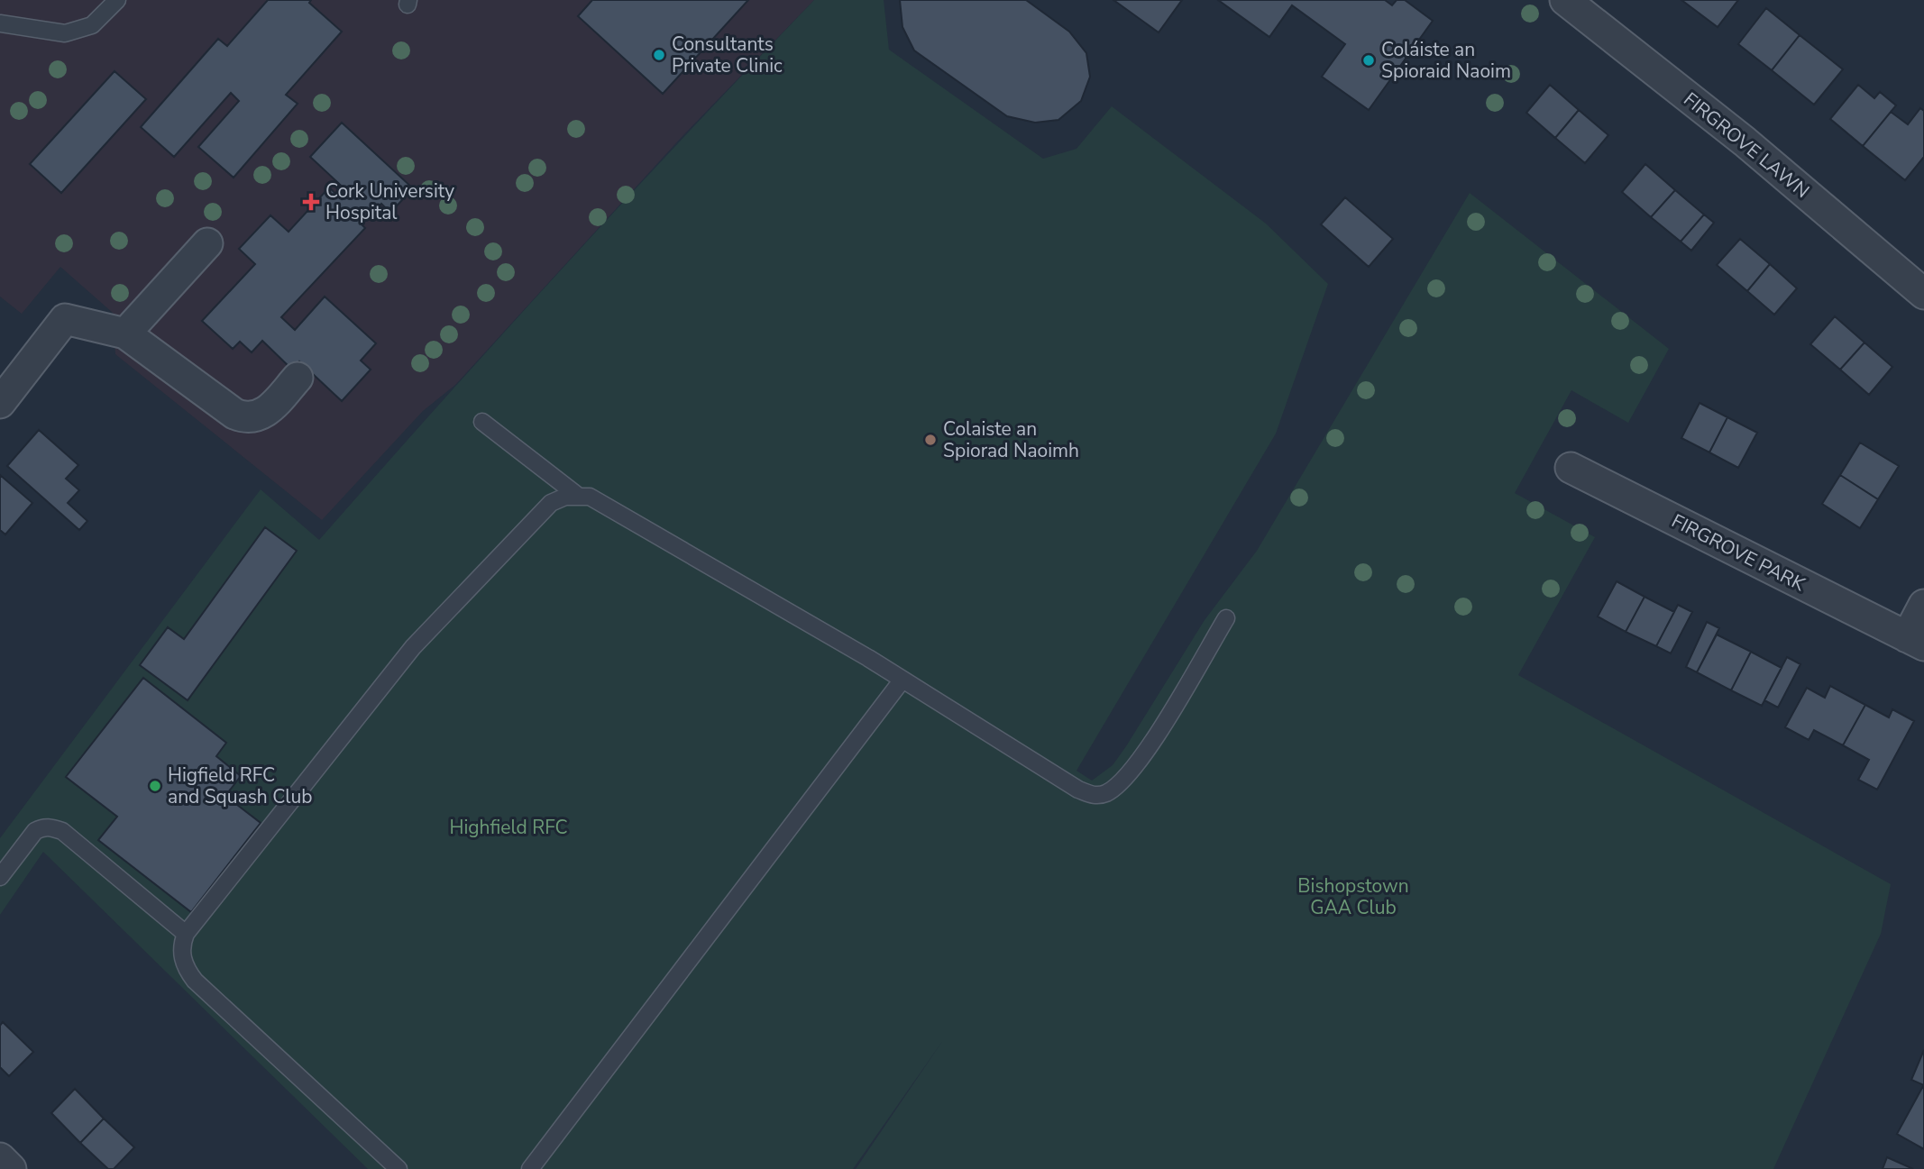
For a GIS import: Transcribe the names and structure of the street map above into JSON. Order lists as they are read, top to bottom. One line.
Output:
{"streets":{"street":["FIRGROVE LAWN","FIRGROVE PARK"]},"parks":["Highfield RFC","Bishopstown GAA Club"],"places":{"other":["Consultants Private Clinic","Coláiste an Spioraid Naoim","Colaiste an Spiorad Naoimh","Higfield RFC and Squash Club"],"health":["Cork University Hospital"]}}
